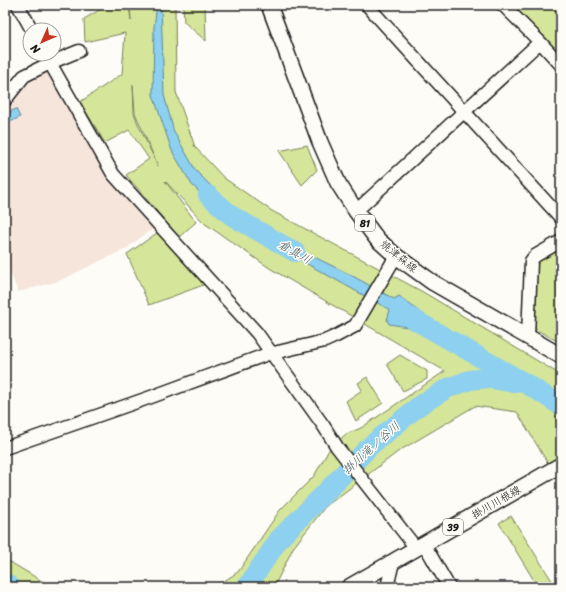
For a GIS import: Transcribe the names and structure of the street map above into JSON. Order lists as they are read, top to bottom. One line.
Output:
{"streets":{"main road":["81","焼津森線","掛川川根線","39"]},"water":["倉真川","掛川滝ノ谷川"],"north":"bottom left"}
